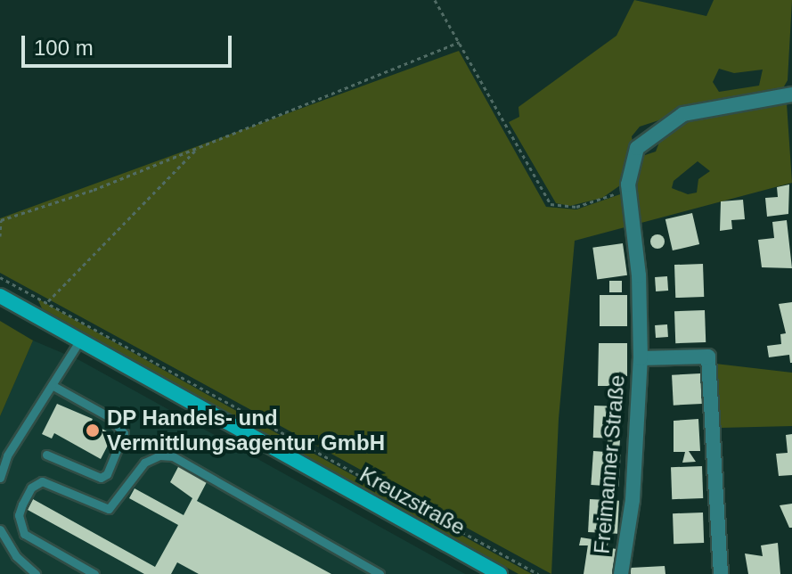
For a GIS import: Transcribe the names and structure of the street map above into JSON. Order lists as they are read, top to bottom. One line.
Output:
{"streets":{"main road":["Kreuzstraße"],"street":["Freimanner Straße"]},"places":["DP Handels- und Vermittlungsagentur GmbH"],"scale_bar":"100 m"}
